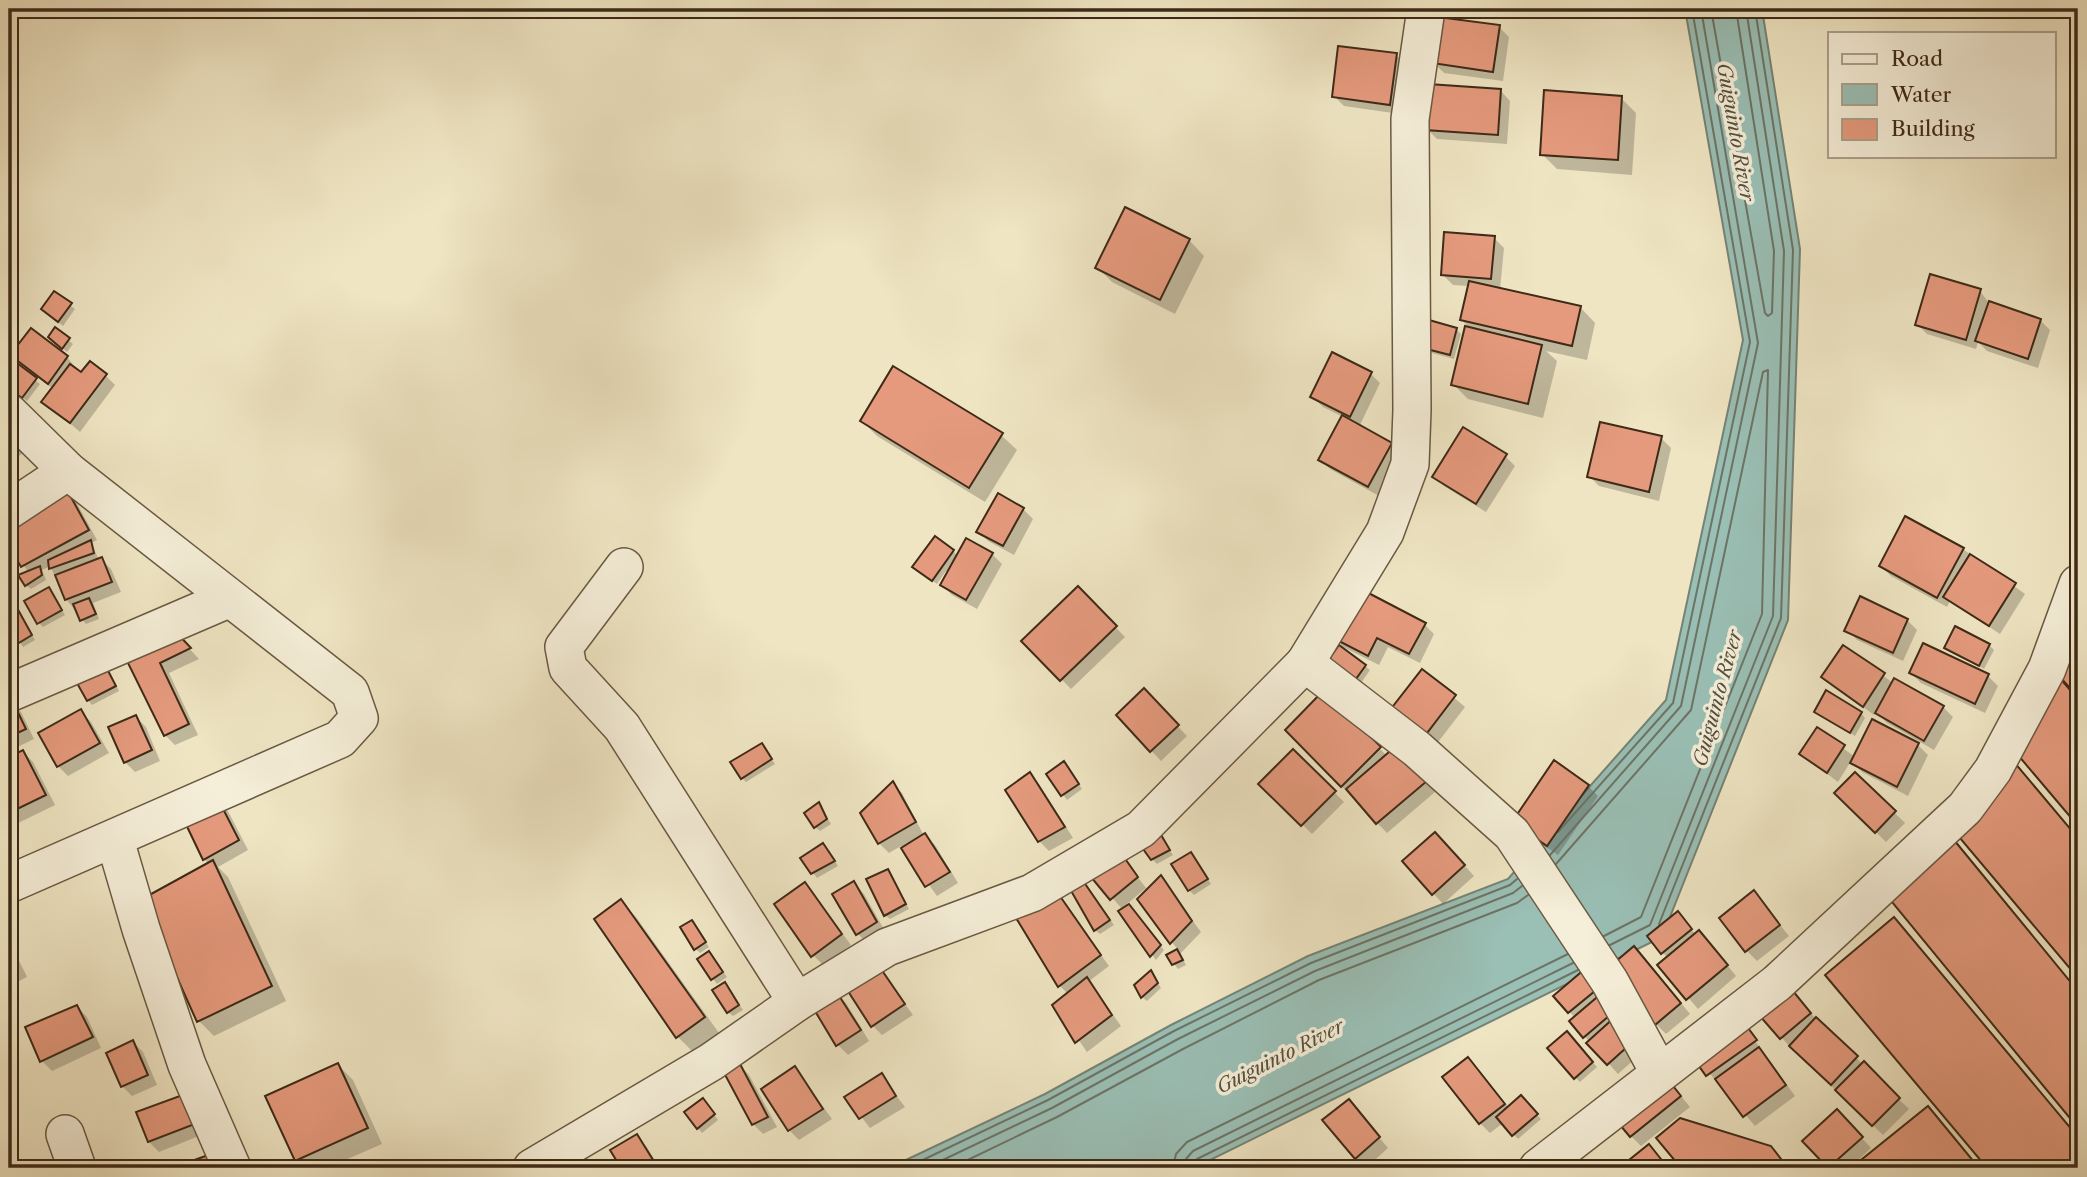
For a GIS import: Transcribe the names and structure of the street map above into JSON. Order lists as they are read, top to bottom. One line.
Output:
{"water":["Guiguinto River"],"legend":["Road","Water","Building"]}
